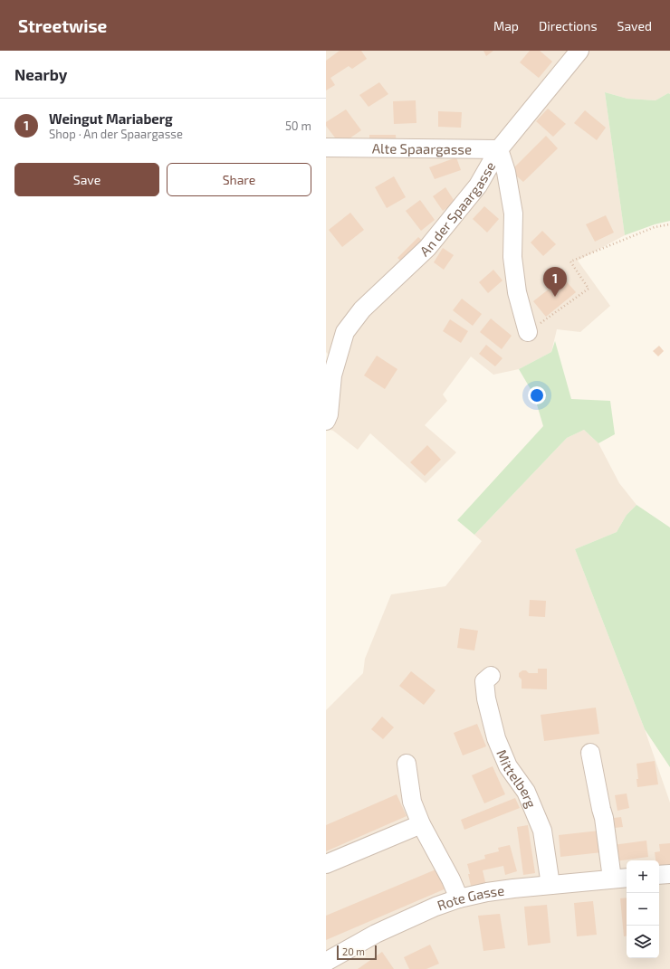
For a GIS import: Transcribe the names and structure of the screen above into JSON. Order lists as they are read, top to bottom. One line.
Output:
{"streets":{"street":["Alte Spaargasse","An der Spaargasse","Mittelberg","Rote Gasse"]},"crossings":[["Alte Spaargasse","An der Spaargasse"],["Mittelberg","Rote Gasse"]],"scale_bar":"20 m","page":{"header":"Streetwise","nav":["Map","Directions","Saved"],"heading":"Nearby","list":[{"mark":"1","name":"Weingut Mariaberg","note":"Shop · An der Spaargasse","value":"50 m"}],"buttons":["Save","Share"],"pins":"1","map_buttons":["+","−"],"scale":"20 m"}}
